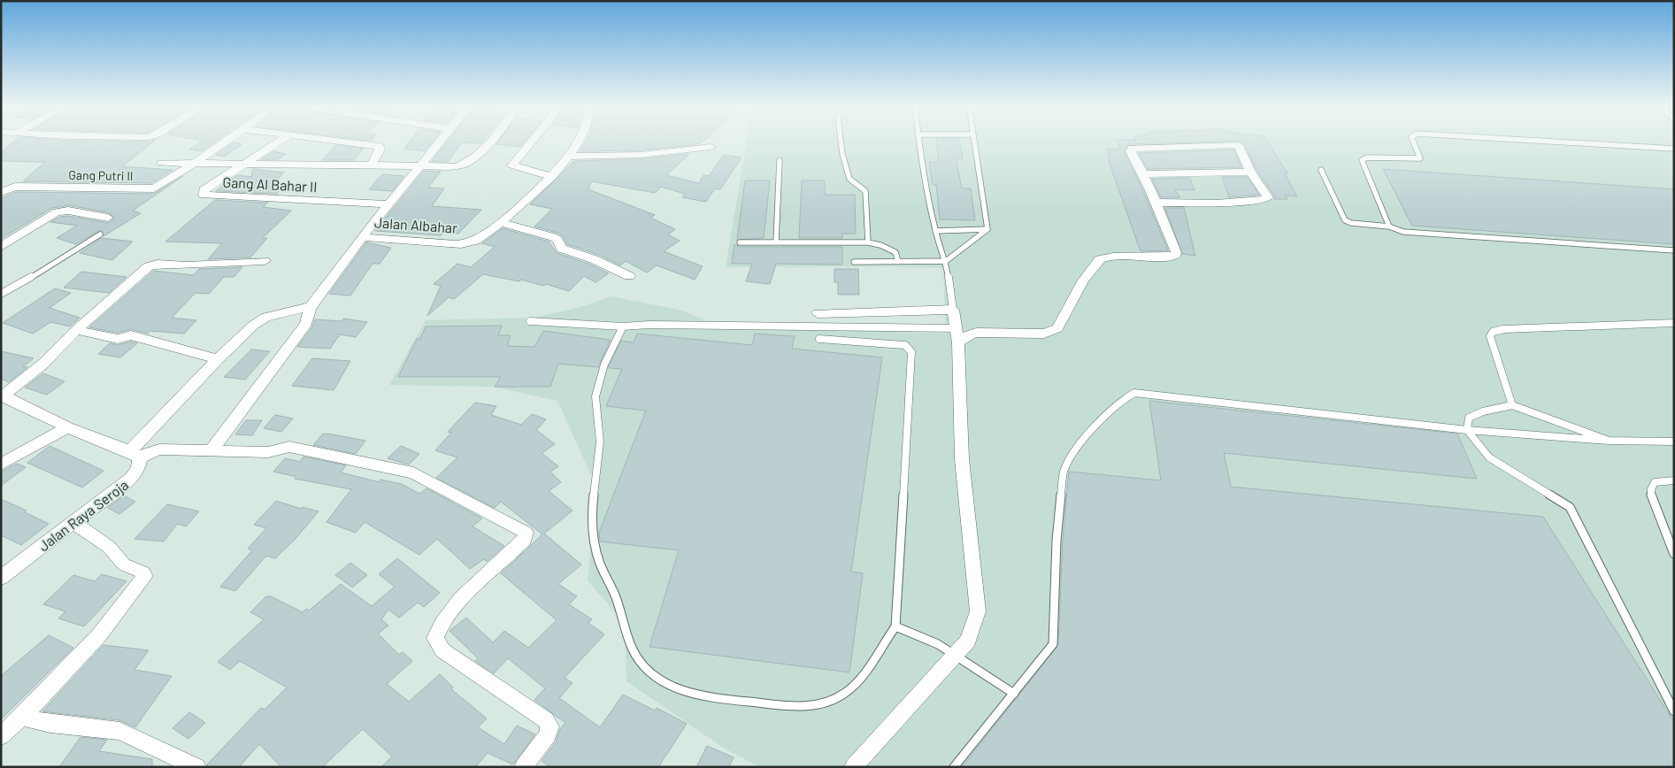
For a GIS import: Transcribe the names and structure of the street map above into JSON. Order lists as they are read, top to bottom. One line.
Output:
{"streets":{"street":["Gang Putri II","Gang Al Bahar II","Jalan Albahar","Jalan Raya Seroja"]}}
